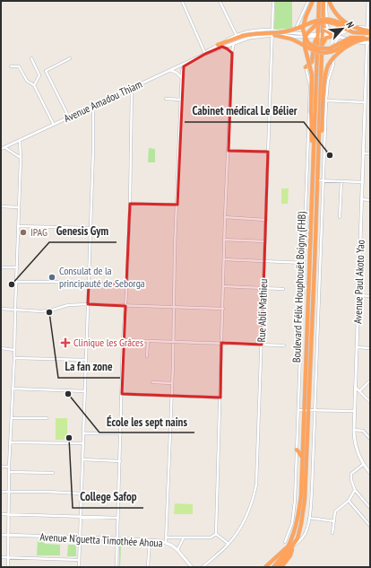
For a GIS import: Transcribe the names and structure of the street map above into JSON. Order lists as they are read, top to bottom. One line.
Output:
{"streets":{"highway":["Boulevard Félix Houphouët Boigny (FHB)"],"street":["Avenue Amadou Thiam","Avenue Paul Akoto Yao","Rue Abli Mathieu","Avenue N'guetta Timothée Ahoua"]},"crossings":[["Avenue Amadou Thiam","Boulevard Félix Houphouët Boigny (FHB)"],["Avenue Amadou Thiam","Rue Abli Mathieu"]],"places":{"other":["Cabinet médical Le Bélier","IPAG","Consulat de la principauté de Seborga","Genesis Gym","La fan zone","École les sept nains","College Safop"],"health":["Clinique les Grâces"]},"north":"top right"}
